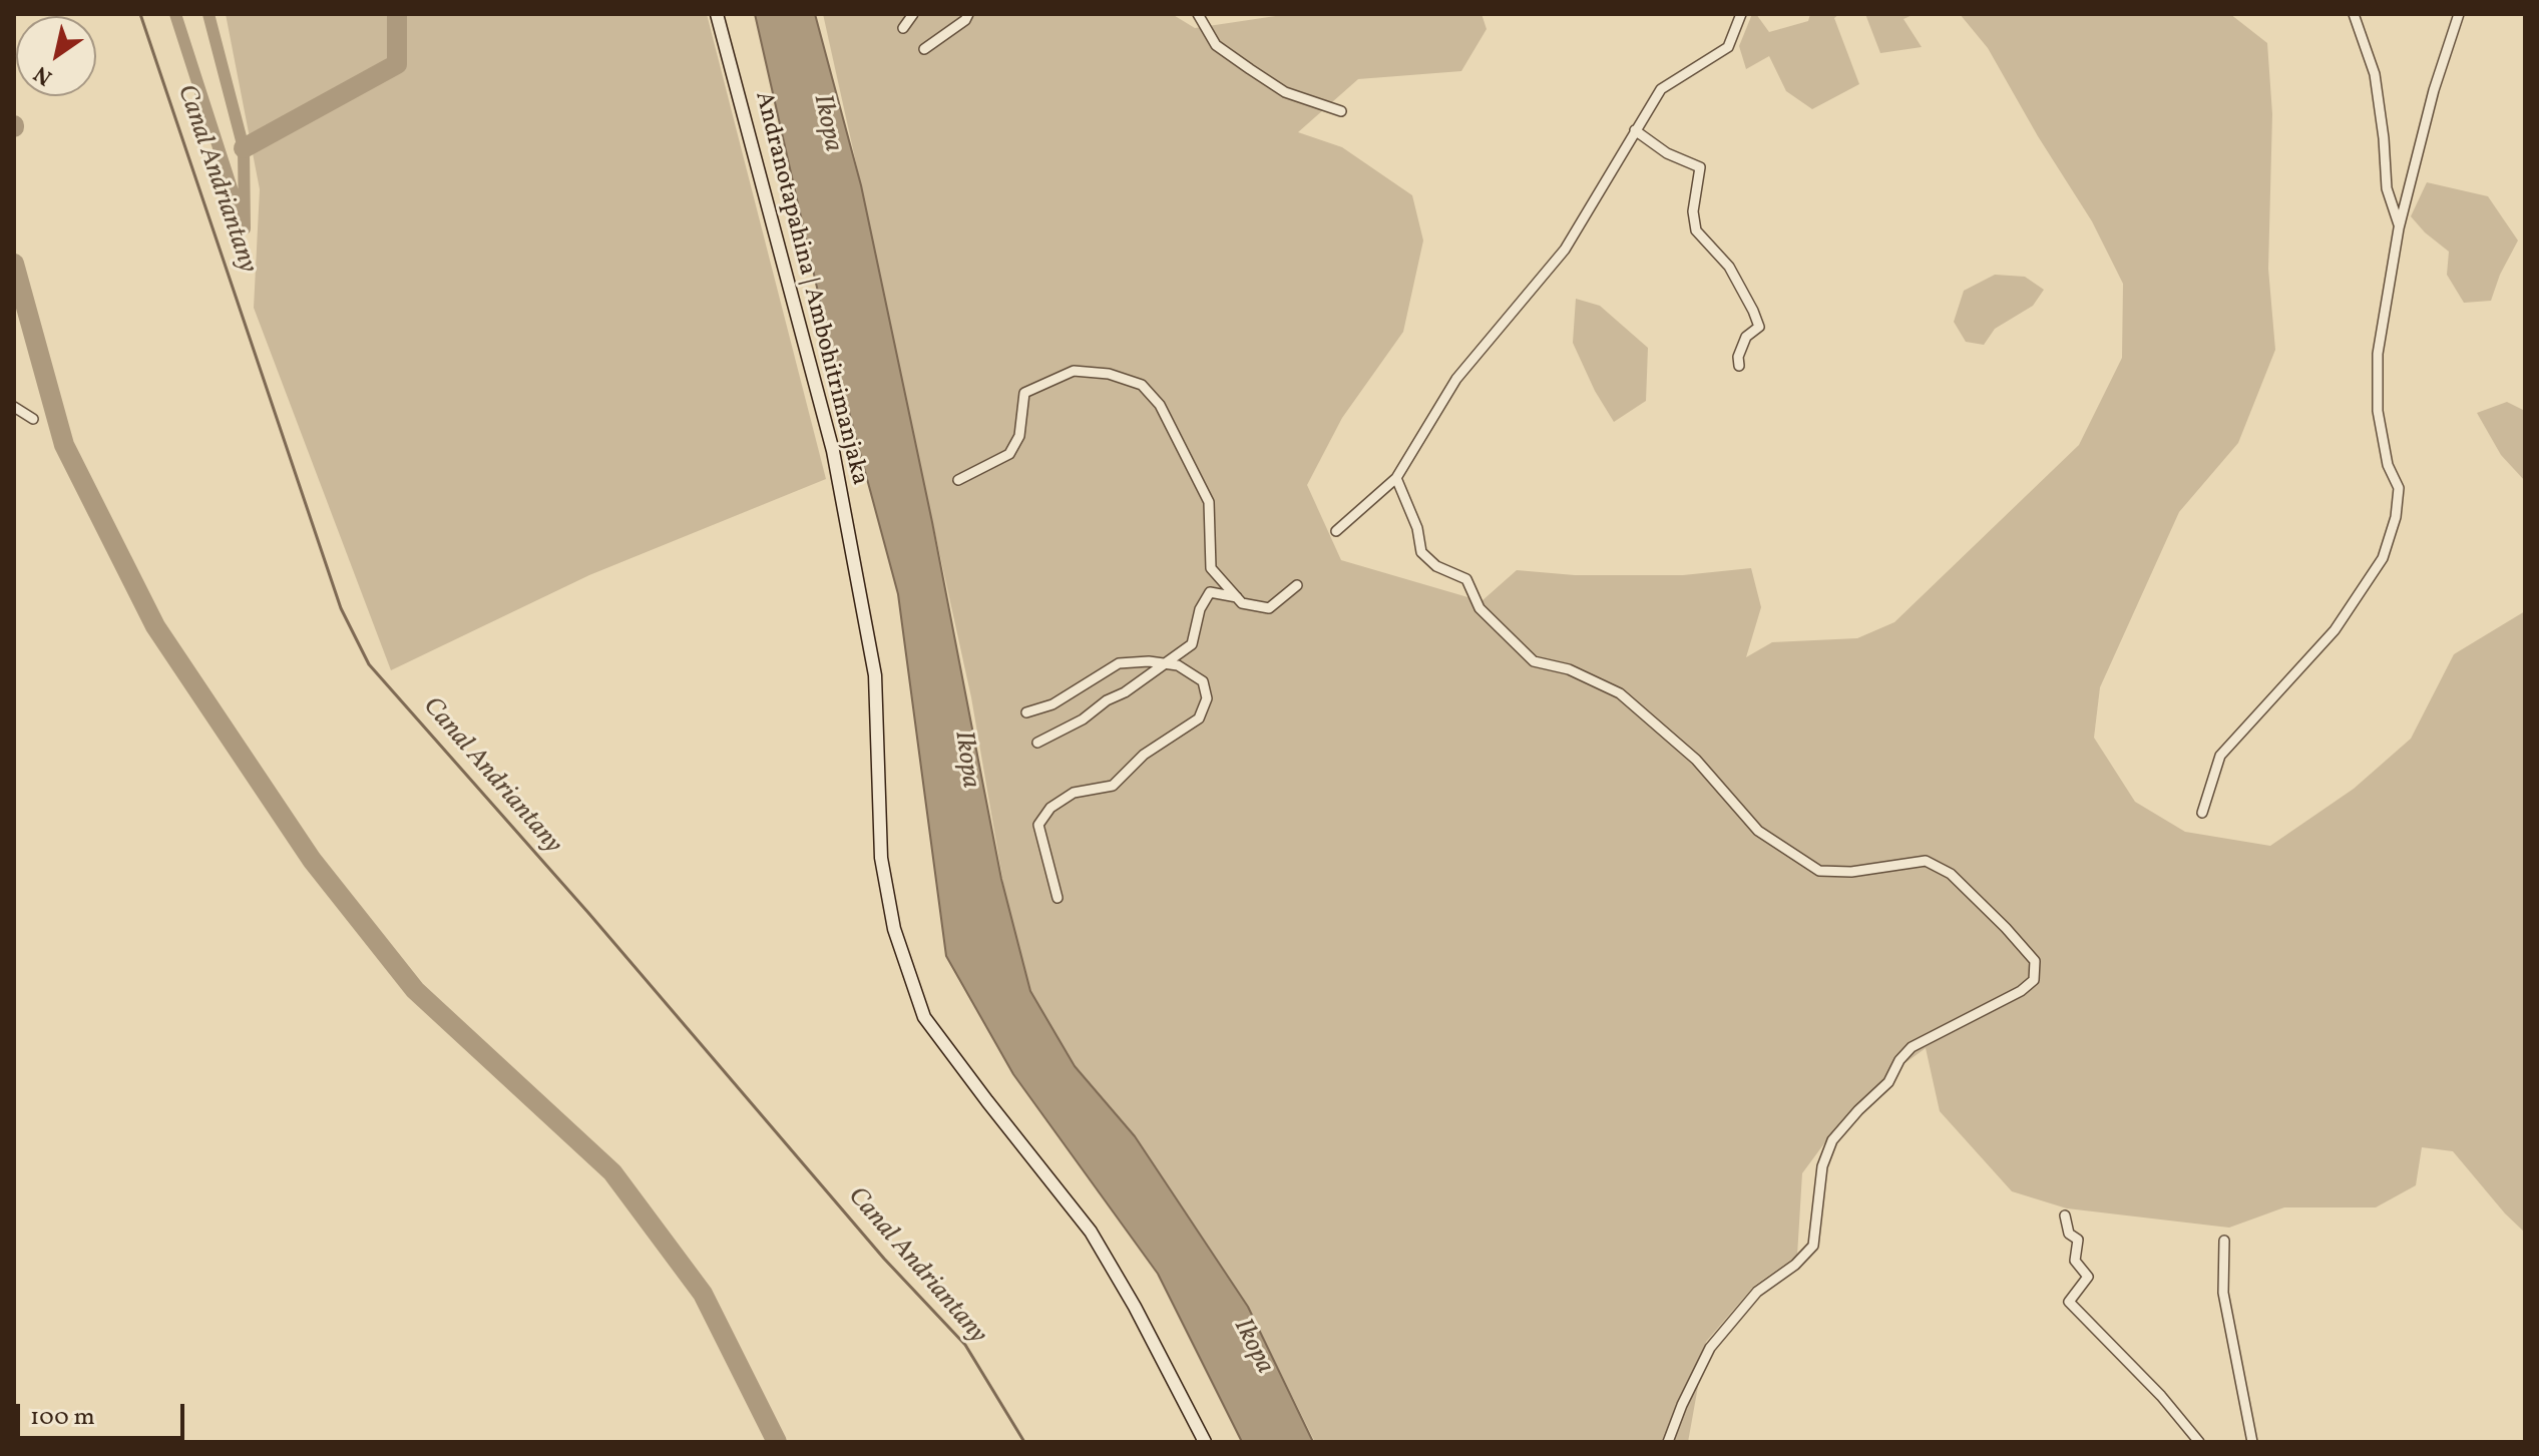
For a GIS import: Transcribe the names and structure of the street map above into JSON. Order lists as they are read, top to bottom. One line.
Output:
{"streets":{"main road":["Andranotapahina | Ambohitrimanjaka"]},"water":["Ikopa","Canal Andriantany"],"scale_bar":"100 m","north":"bottom left"}
